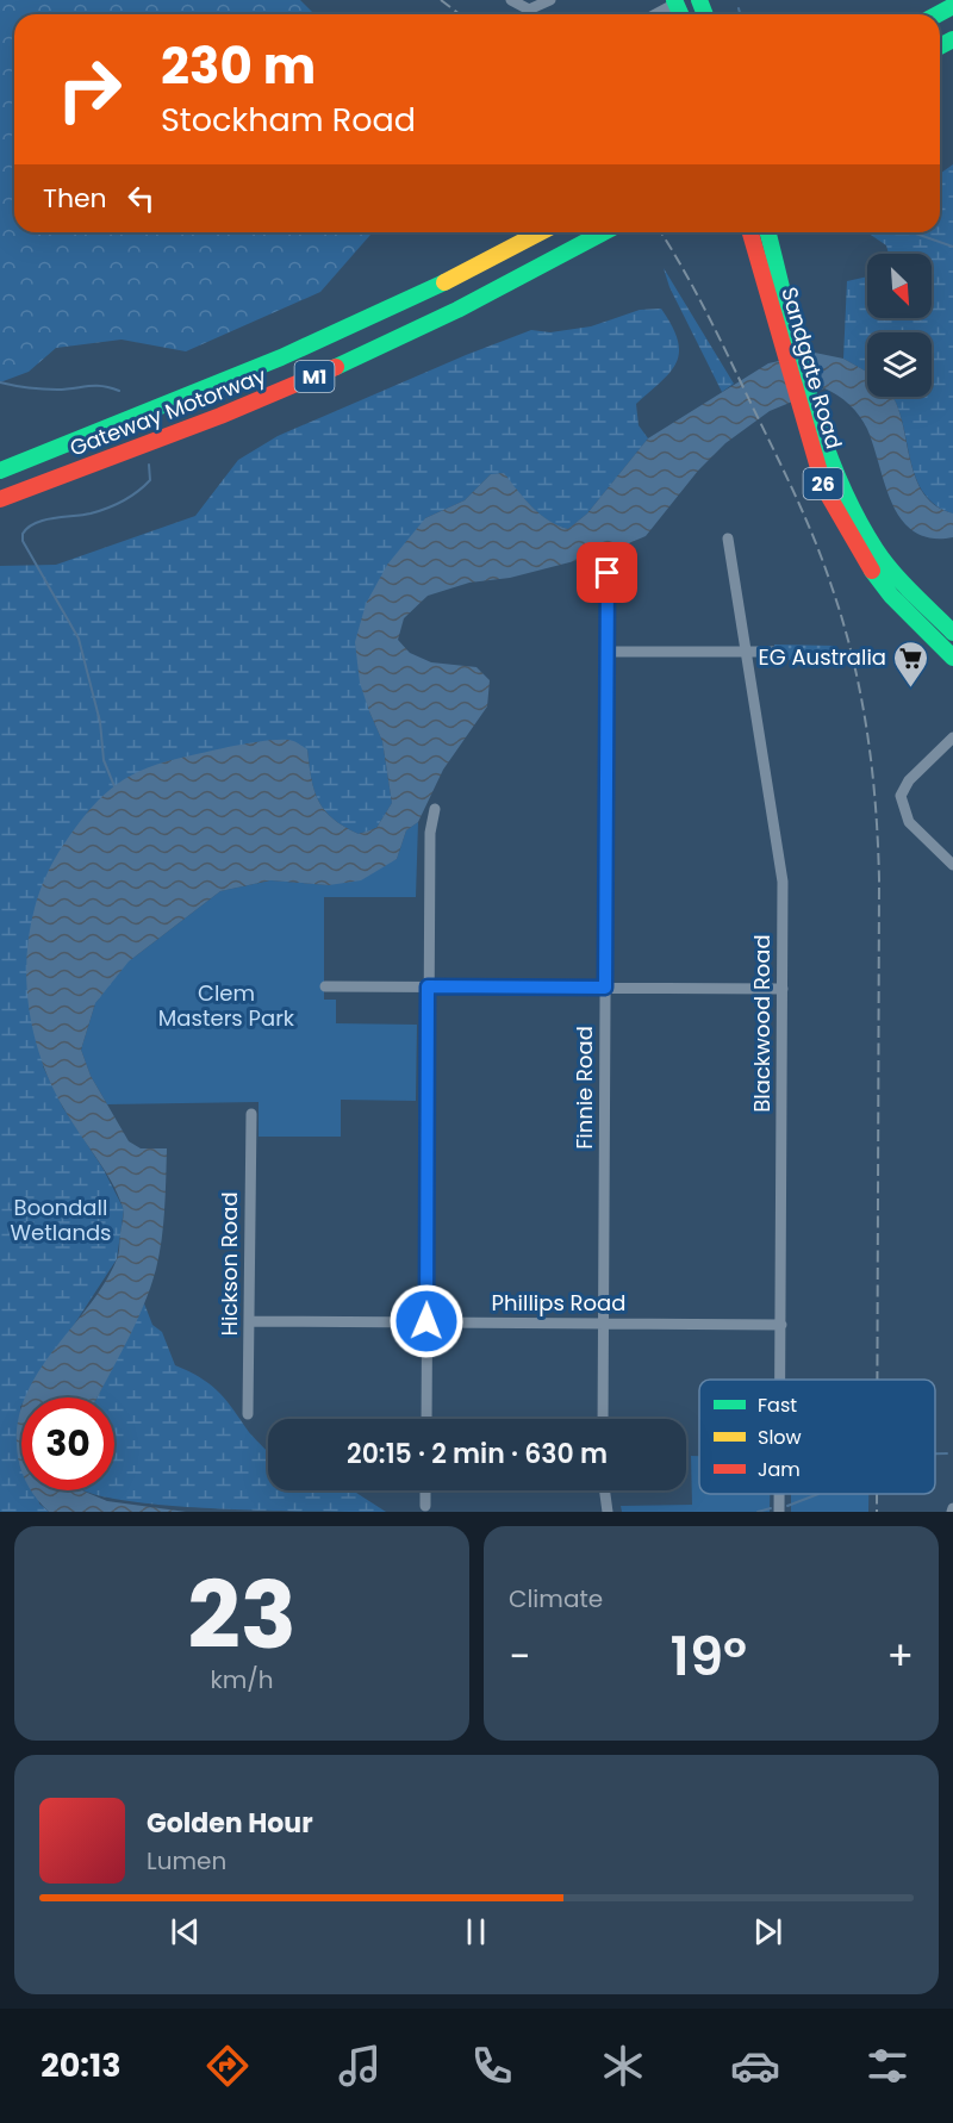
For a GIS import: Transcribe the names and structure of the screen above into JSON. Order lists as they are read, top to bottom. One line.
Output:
{"streets":{"highway":["Sandgate Road","M1","Gateway Motorway","26"],"street":["Blackwood Road","Finnie Road","Hickson Road","Phillips Road"]},"crossings":[["Sandgate Road","26"],["Blackwood Road","Phillips Road"],["Finnie Road","Phillips Road"],["Hickson Road","Phillips Road"]],"parks":["Clem Masters Park","Boondall Wetlands"],"places":{"supermarket":["EG Australia"]},"legend":["Fast","Slow","Jam"],"north":"bottom right","page":{"turn":["230 m","Stockham Road"],"then":"Then","limit":"30","trip":"20:15 · 2 min · 630 m","tile":[["23","km/h"],"Climate"],"heat":["−","19°","+"],"song":["Golden Hour","Lumen"],"tabs":"20:13"}}
